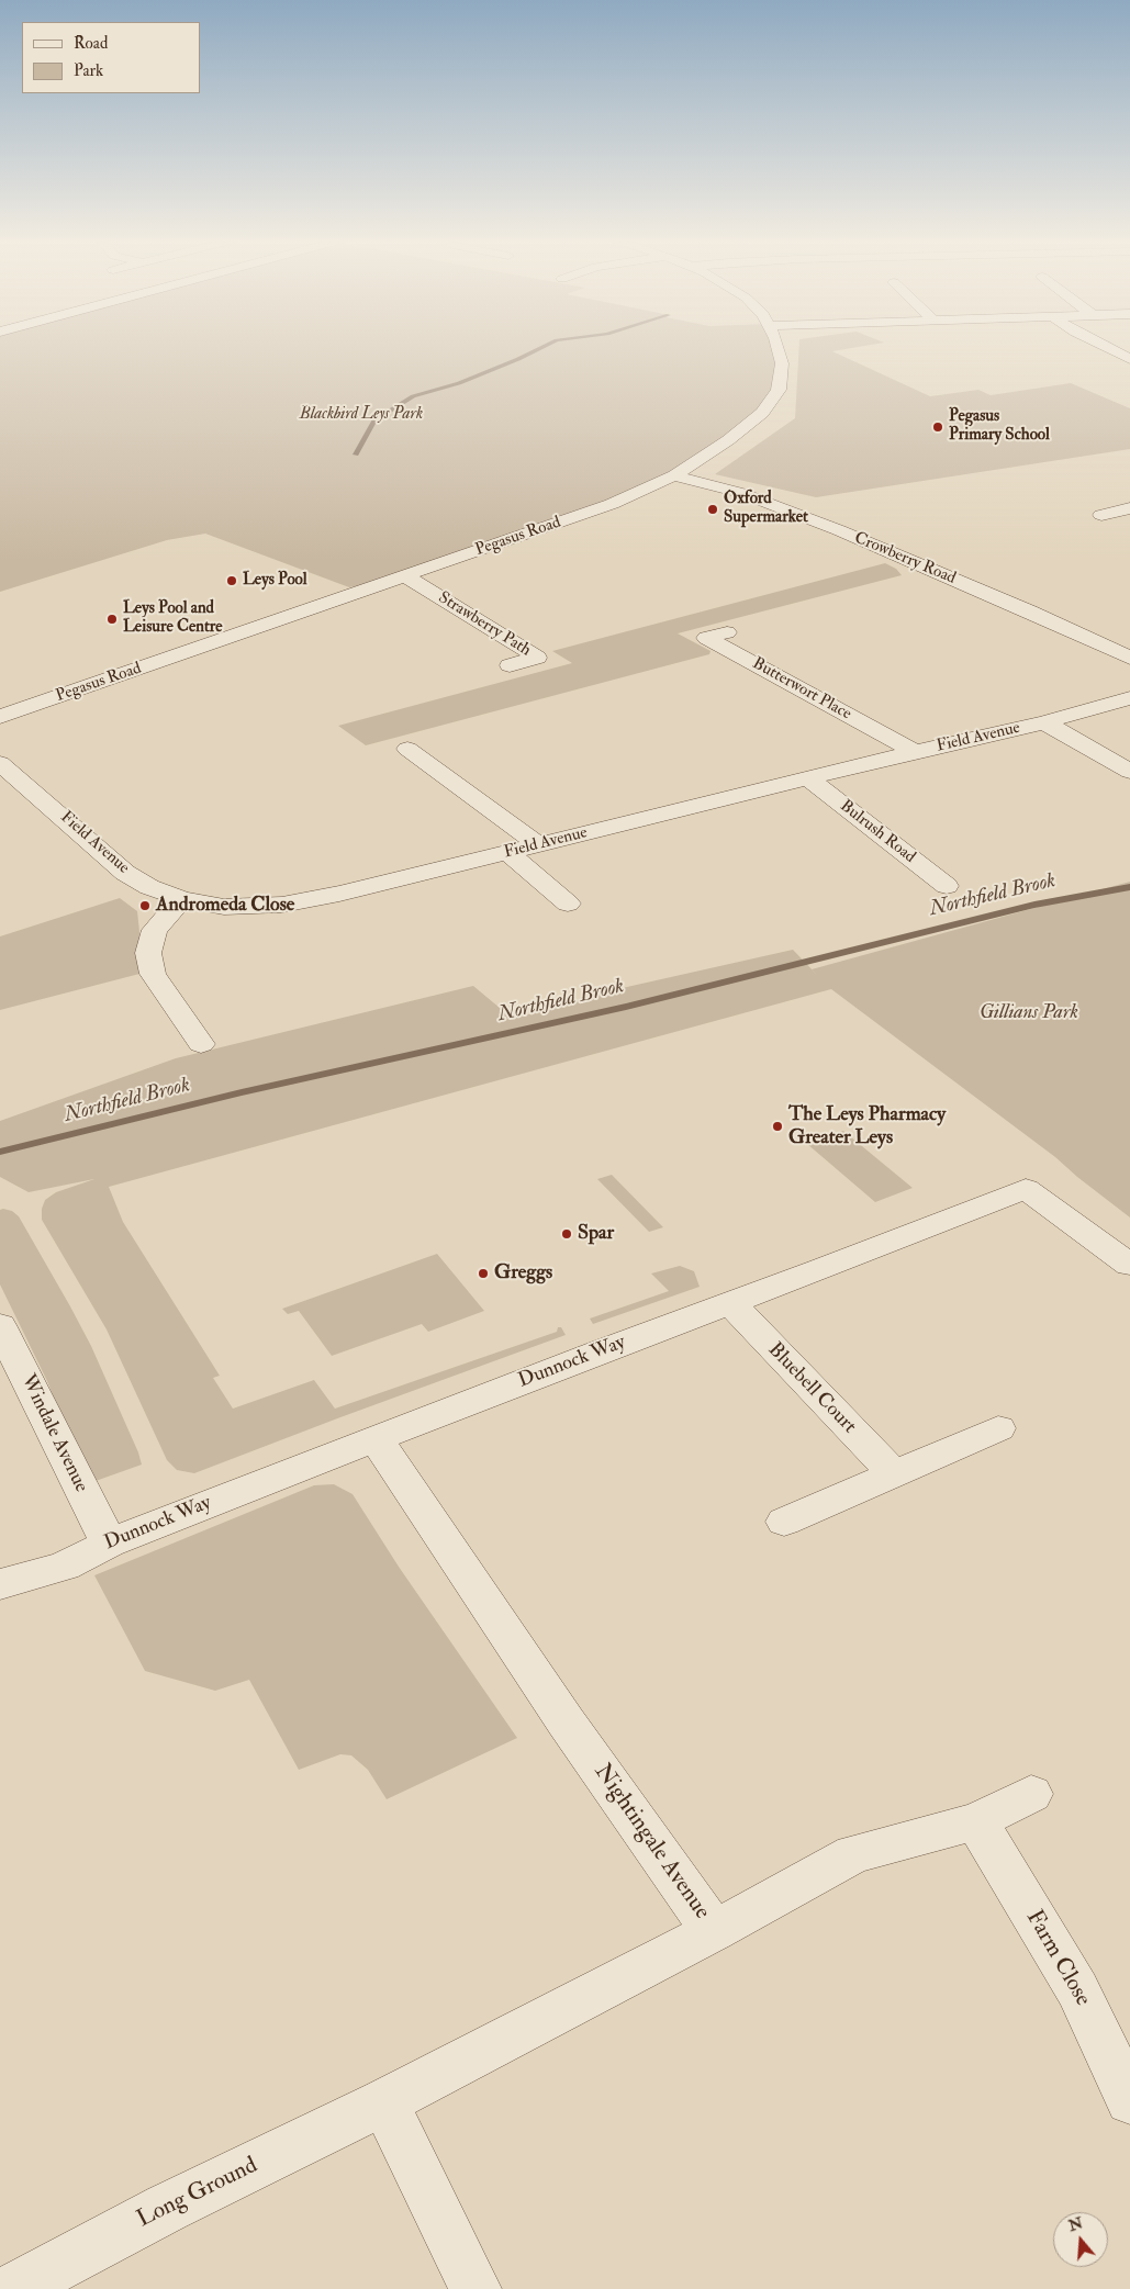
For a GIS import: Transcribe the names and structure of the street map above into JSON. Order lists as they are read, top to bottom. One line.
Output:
{"streets":{"street":["Pegasus Road","Crowberry Road","Strawberry Path","Butterwort Place","Field Avenue","Bulrush Road","Dunnock Way","Bluebell Court","Windale Avenue","Nightingale Avenue","Farm Close","Long Ground"]},"crossings":[["Pegasus Road","Crowberry Road"],["Pegasus Road","Strawberry Path"],["Butterwort Place","Field Avenue"],["Field Avenue","Bulrush Road"],["Dunnock Way","Bluebell Court"],["Dunnock Way","Windale Avenue"],["Dunnock Way","Nightingale Avenue"],["Nightingale Avenue","Long Ground"]],"water":["Northfield Brook"],"parks":["Blackbird Leys Park","Gillians Park"],"places":["Pegasus Primary School","Oxford Supermarket","Leys Pool","Leys Pool and Leisure Centre","Andromeda Close","The Leys Pharmacy Greater Leys","Spar","Greggs"],"legend":["Road","Park"],"north":"top"}
